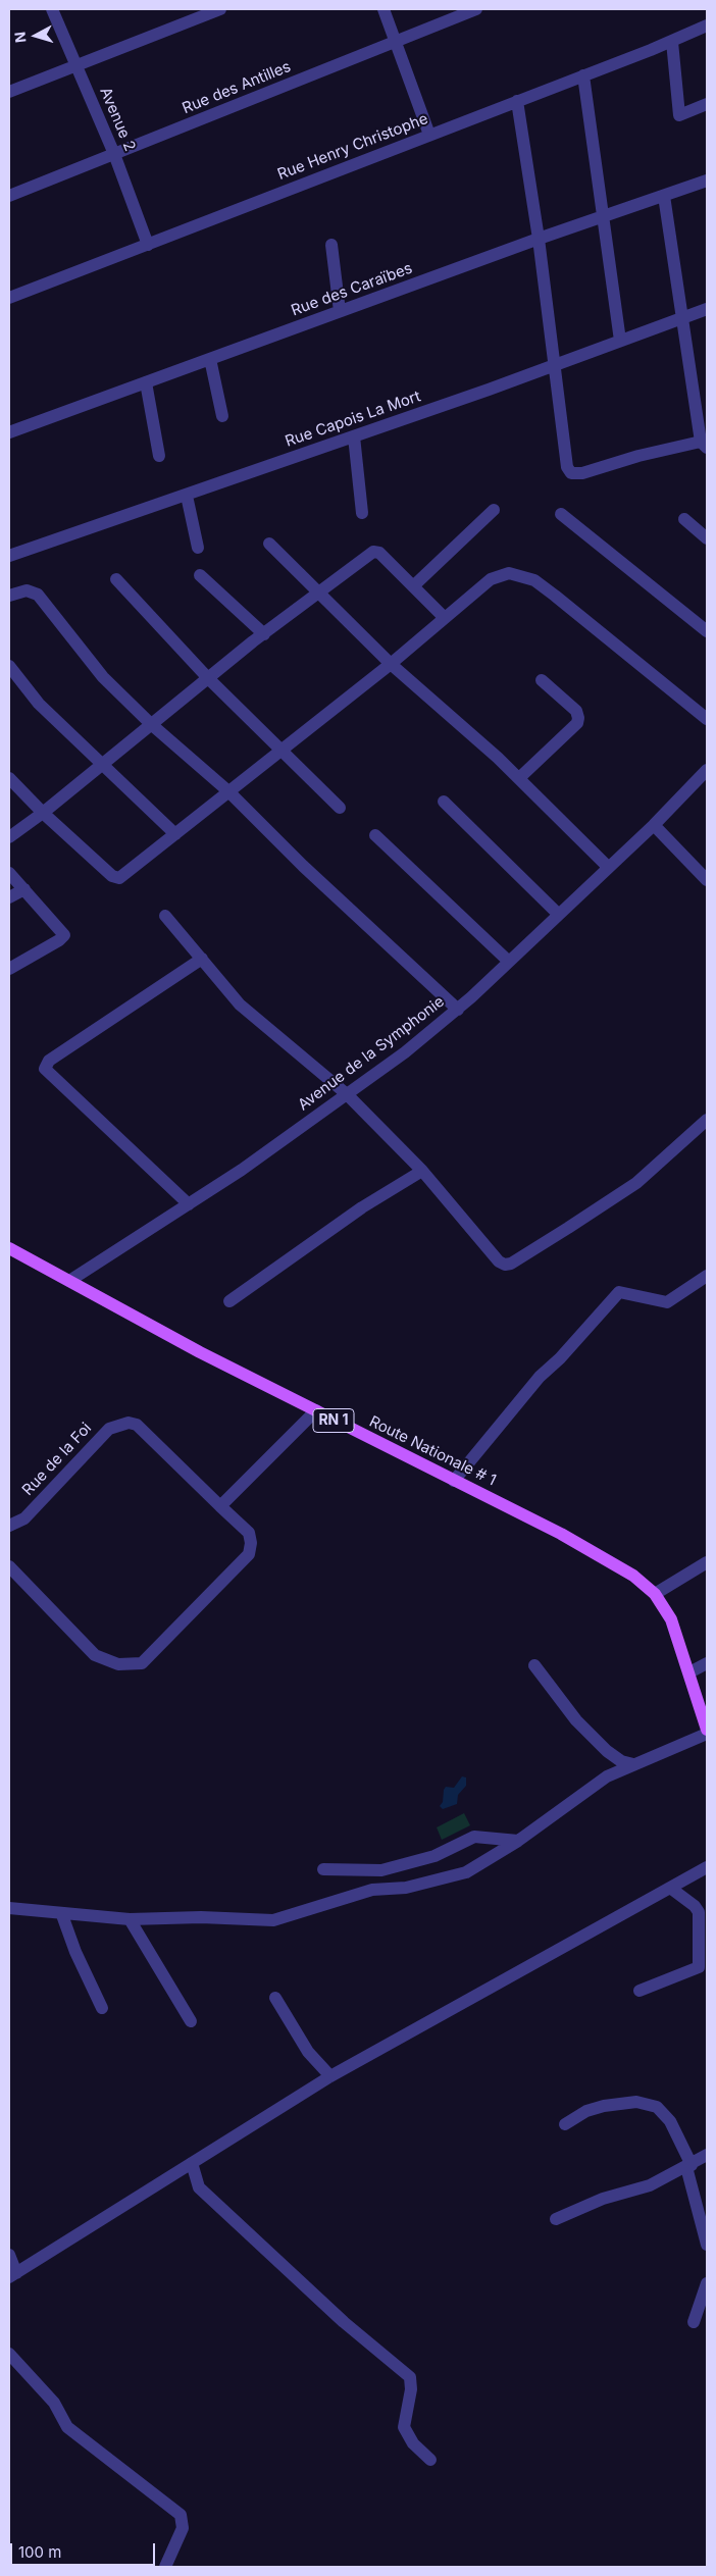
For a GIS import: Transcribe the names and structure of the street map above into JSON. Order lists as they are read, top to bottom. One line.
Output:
{"streets":{"main road":["RN 1","Route Nationale # 1"],"street":["Rue des Antilles","Avenue 2","Rue Henry Christophe","Rue des Caraïbes","Rue Capois La Mort","Avenue de la Symphonie","Rue de la Foi"]},"crossings":[["Rue des Antilles","Avenue 2"],["Avenue 2","Rue Henry Christophe"],["Avenue de la Symphonie","Route Nationale # 1"]],"scale_bar":"100 m","north":"left"}
